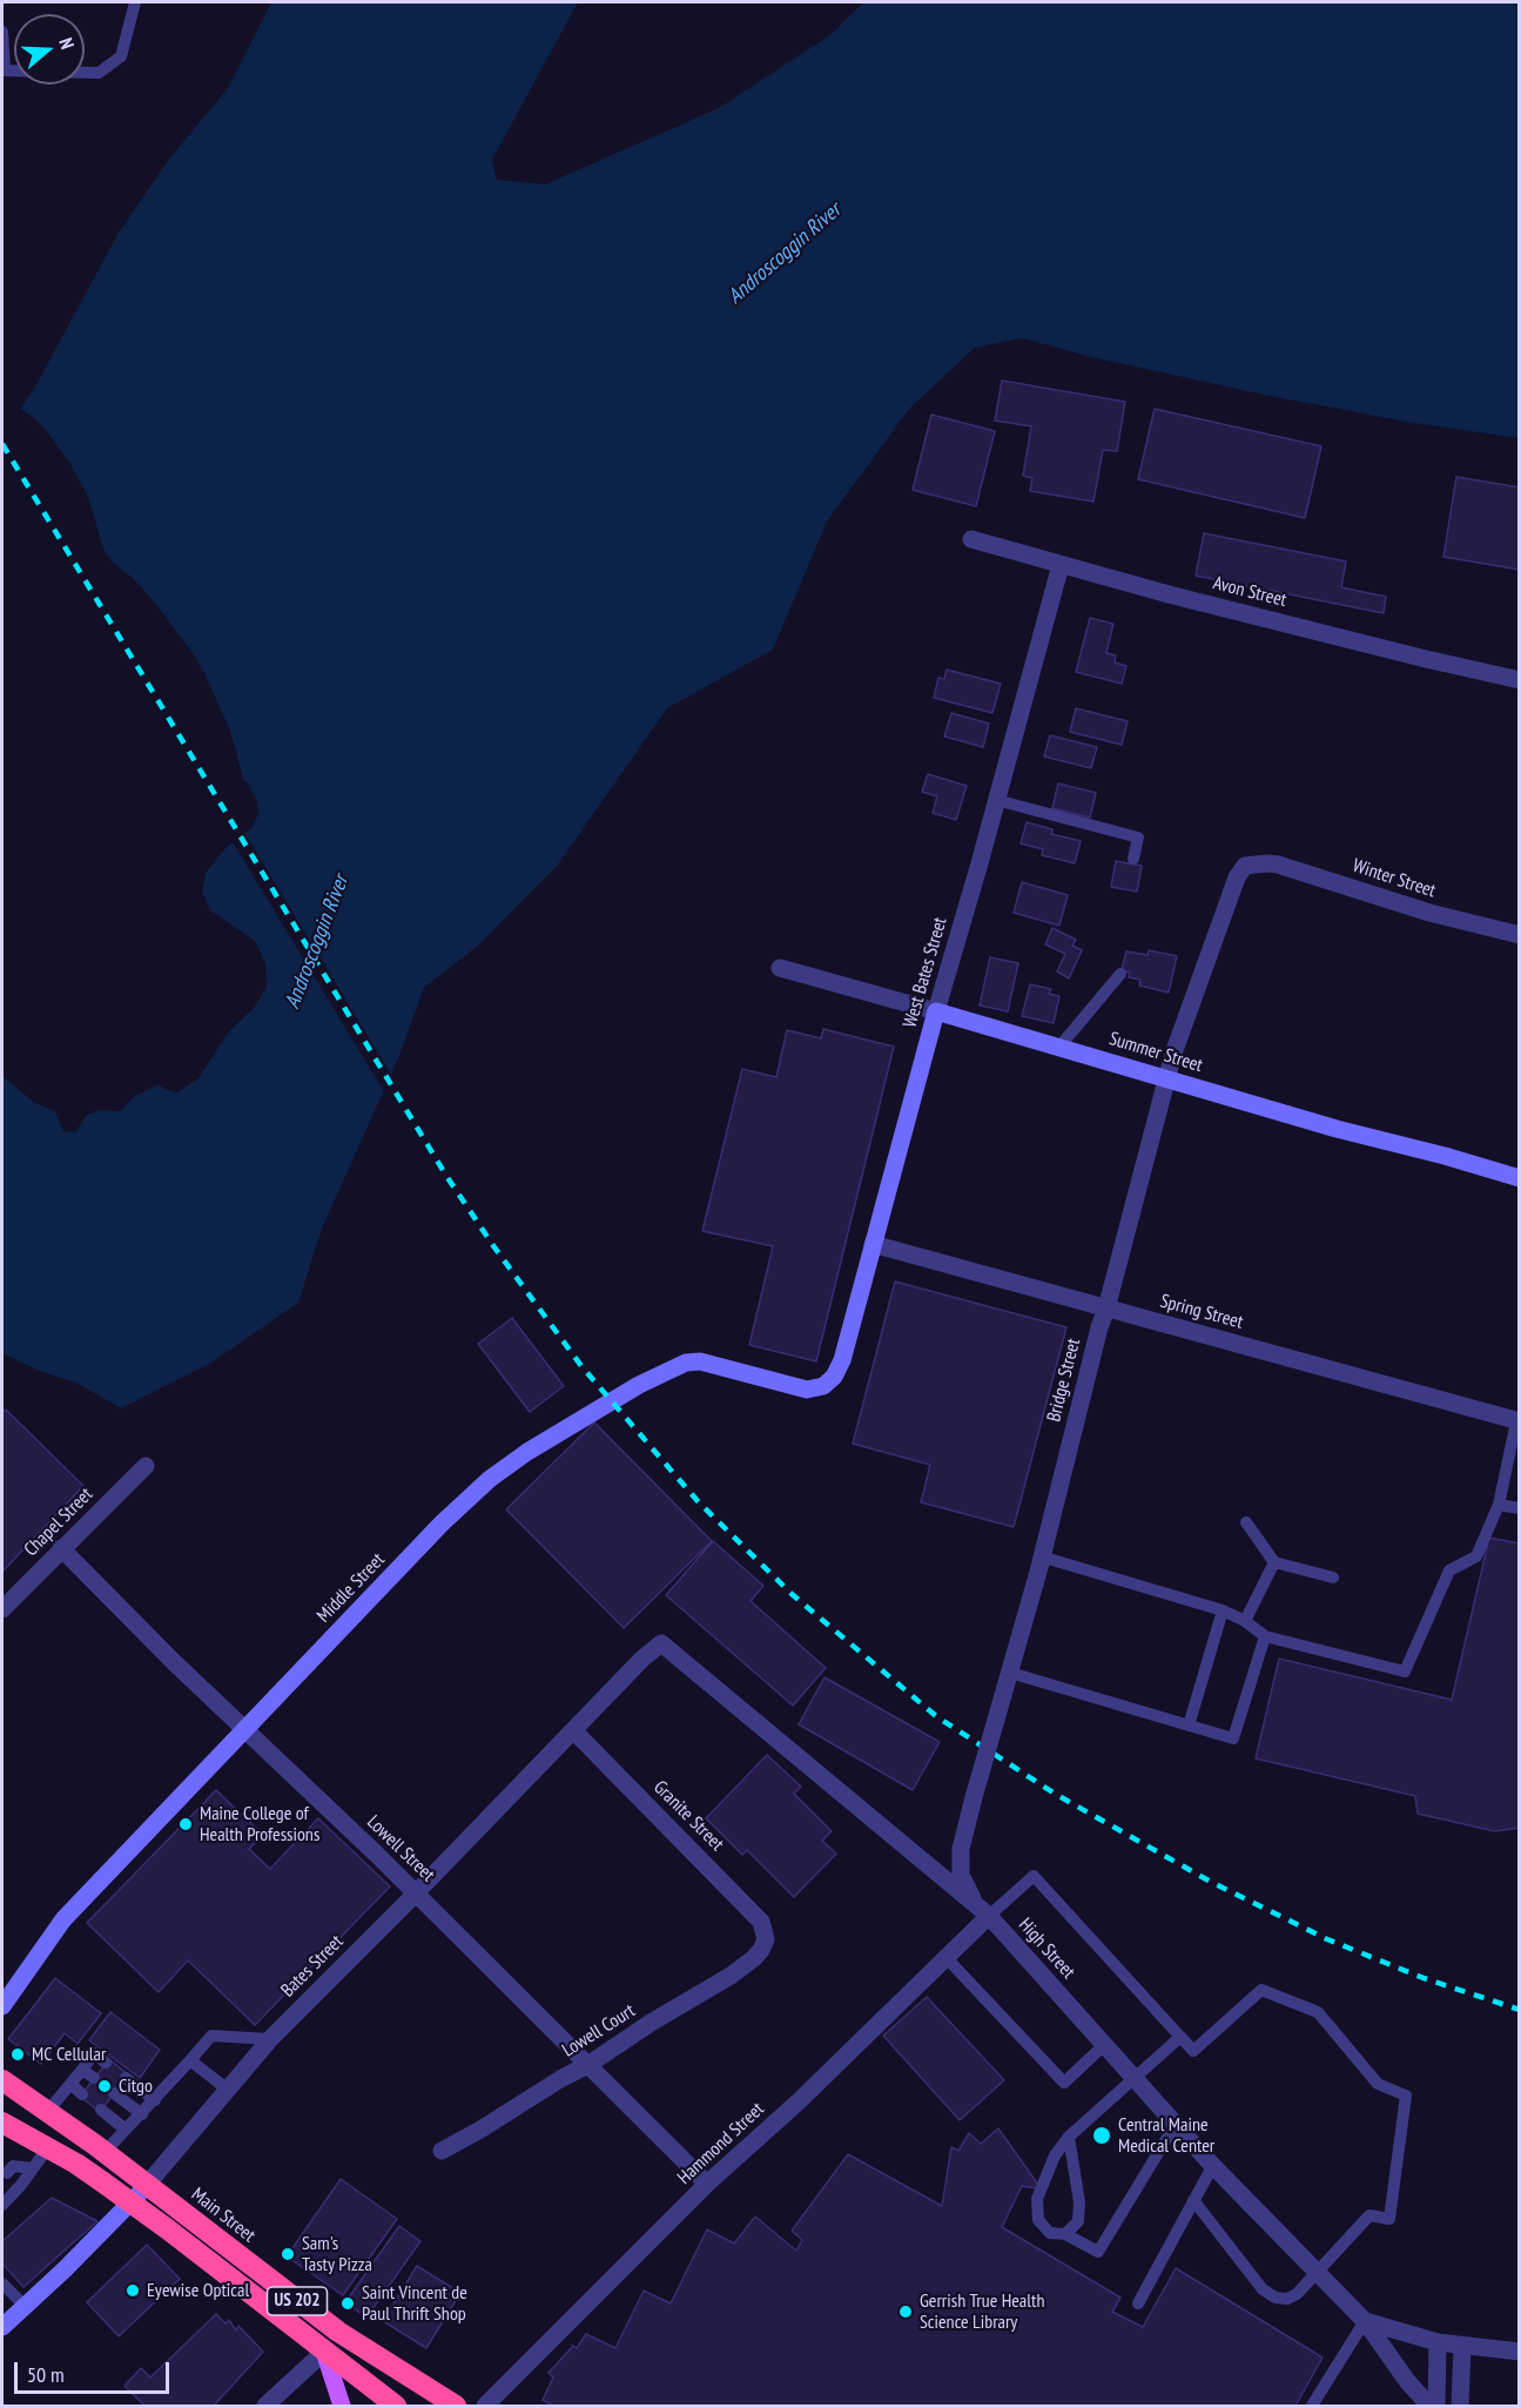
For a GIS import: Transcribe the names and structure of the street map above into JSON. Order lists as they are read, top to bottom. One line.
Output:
{"streets":{"highway":["Main Street","US 202"],"street":["Avon Street","Winter Street","West Bates Street","Summer Street","Spring Street","Bridge Street","Chapel Street","Middle Street","Granite Street","Lowell Street","High Street","Bates Street","Lowell Court","Hammond Street"]},"crossings":[["Avon Street","West Bates Street"],["Winter Street","Bridge Street"],["West Bates Street","Summer Street"],["West Bates Street","Spring Street"],["West Bates Street","Middle Street"],["Summer Street","Bridge Street"],["Spring Street","Bridge Street"],["Bridge Street","High Street"],["Bridge Street","Hammond Street"],["Chapel Street","Lowell Street"],["Middle Street","Lowell Street"],["Granite Street","Bates Street"],["Granite Street","Lowell Court"],["Lowell Street","Bates Street"],["Lowell Street","Lowell Court"],["Lowell Street","Hammond Street"],["High Street","Bates Street"],["High Street","Hammond Street"],["Bates Street","Main Street"],["Bates Street","US 202"]],"water":["Androscoggin River"],"places":["Maine College of Health Professions","MC Cellular","Citgo","Central Maine Medical Center","Sam's Tasty Pizza","Eyewise Optical","Saint Vincent de Paul Thrift Shop","Gerrish True Health Science Library"],"scale_bar":"50 m","north":"right"}
